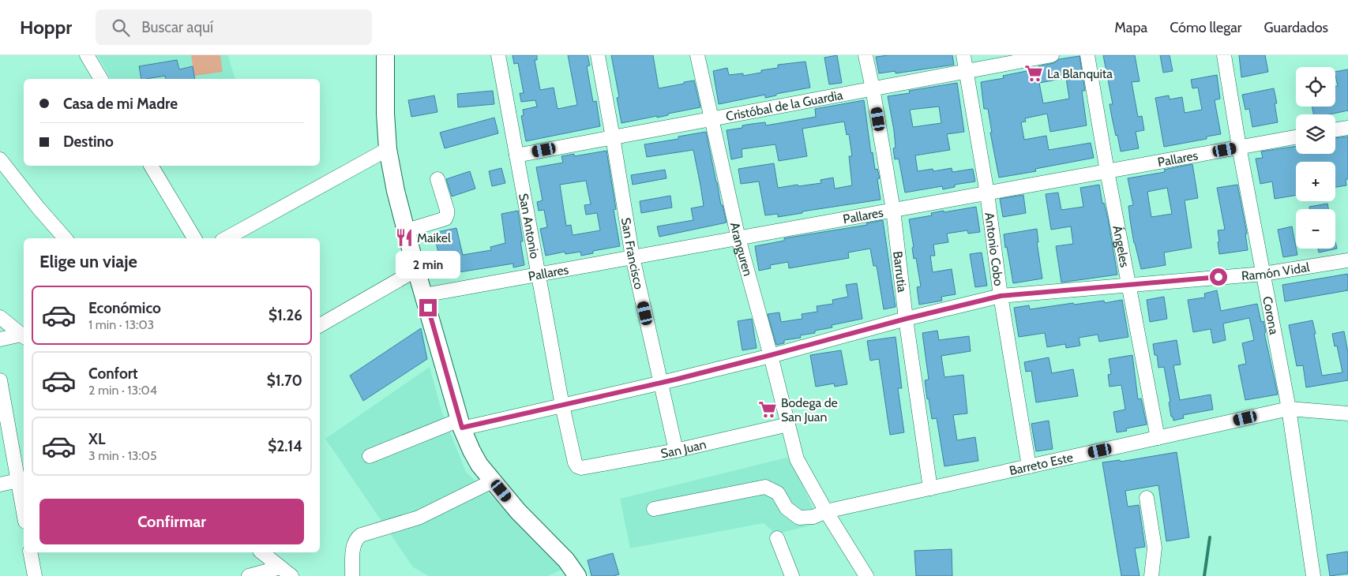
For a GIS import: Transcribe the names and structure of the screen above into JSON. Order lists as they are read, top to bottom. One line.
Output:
{"streets":{"street":["Cristóbal de la Guardia","Pallares","San Antonio","Ángeles","Antonio Cobo","Aranguren","San Francisco","Ramón Vidal","Barrutia","Corona","San Juan","Barreto Este"]},"crossings":[["Cristóbal de la Guardia","San Antonio"],["Cristóbal de la Guardia","Antonio Cobo"],["Cristóbal de la Guardia","Aranguren"],["Cristóbal de la Guardia","San Francisco"],["Cristóbal de la Guardia","Barrutia"],["Pallares","San Antonio"],["Pallares","Ángeles"],["Pallares","Antonio Cobo"],["Pallares","Aranguren"],["Pallares","San Francisco"],["Pallares","Barrutia"],["Pallares","Corona"],["San Antonio","Ramón Vidal"],["San Antonio","San Juan"],["Ángeles","Ramón Vidal"],["Ángeles","Barreto Este"],["Antonio Cobo","Ramón Vidal"],["Antonio Cobo","Barreto Este"],["Aranguren","Ramón Vidal"],["Aranguren","San Juan"],["Aranguren","Barreto Este"],["San Francisco","Ramón Vidal"],["San Francisco","San Juan"],["Ramón Vidal","Barrutia"],["Ramón Vidal","Corona"],["Barrutia","Barreto Este"],["Corona","Barreto Este"]],"places":{"supermarket":["La Blanquita","Bodega de San Juan"],"restaurant":["Maikel"]},"page":{"header":"Hoppr","search":"Buscar aquí","nav":["Mapa","Cómo llegar","Guardados"],"map_buttons":["+","−"],"banner":["Casa de mi Madre","Destino"],"heading":"Elige un viaje","bubble":"2 min","list":[{"name":"Económico","note":"1 min · 13:03","value":"$1.26"},{"name":"Confort","note":"2 min · 13:04","value":"$1.70"},{"name":"XL","note":"3 min · 13:05","value":"$2.14"}],"buttons":"Confirmar"}}
